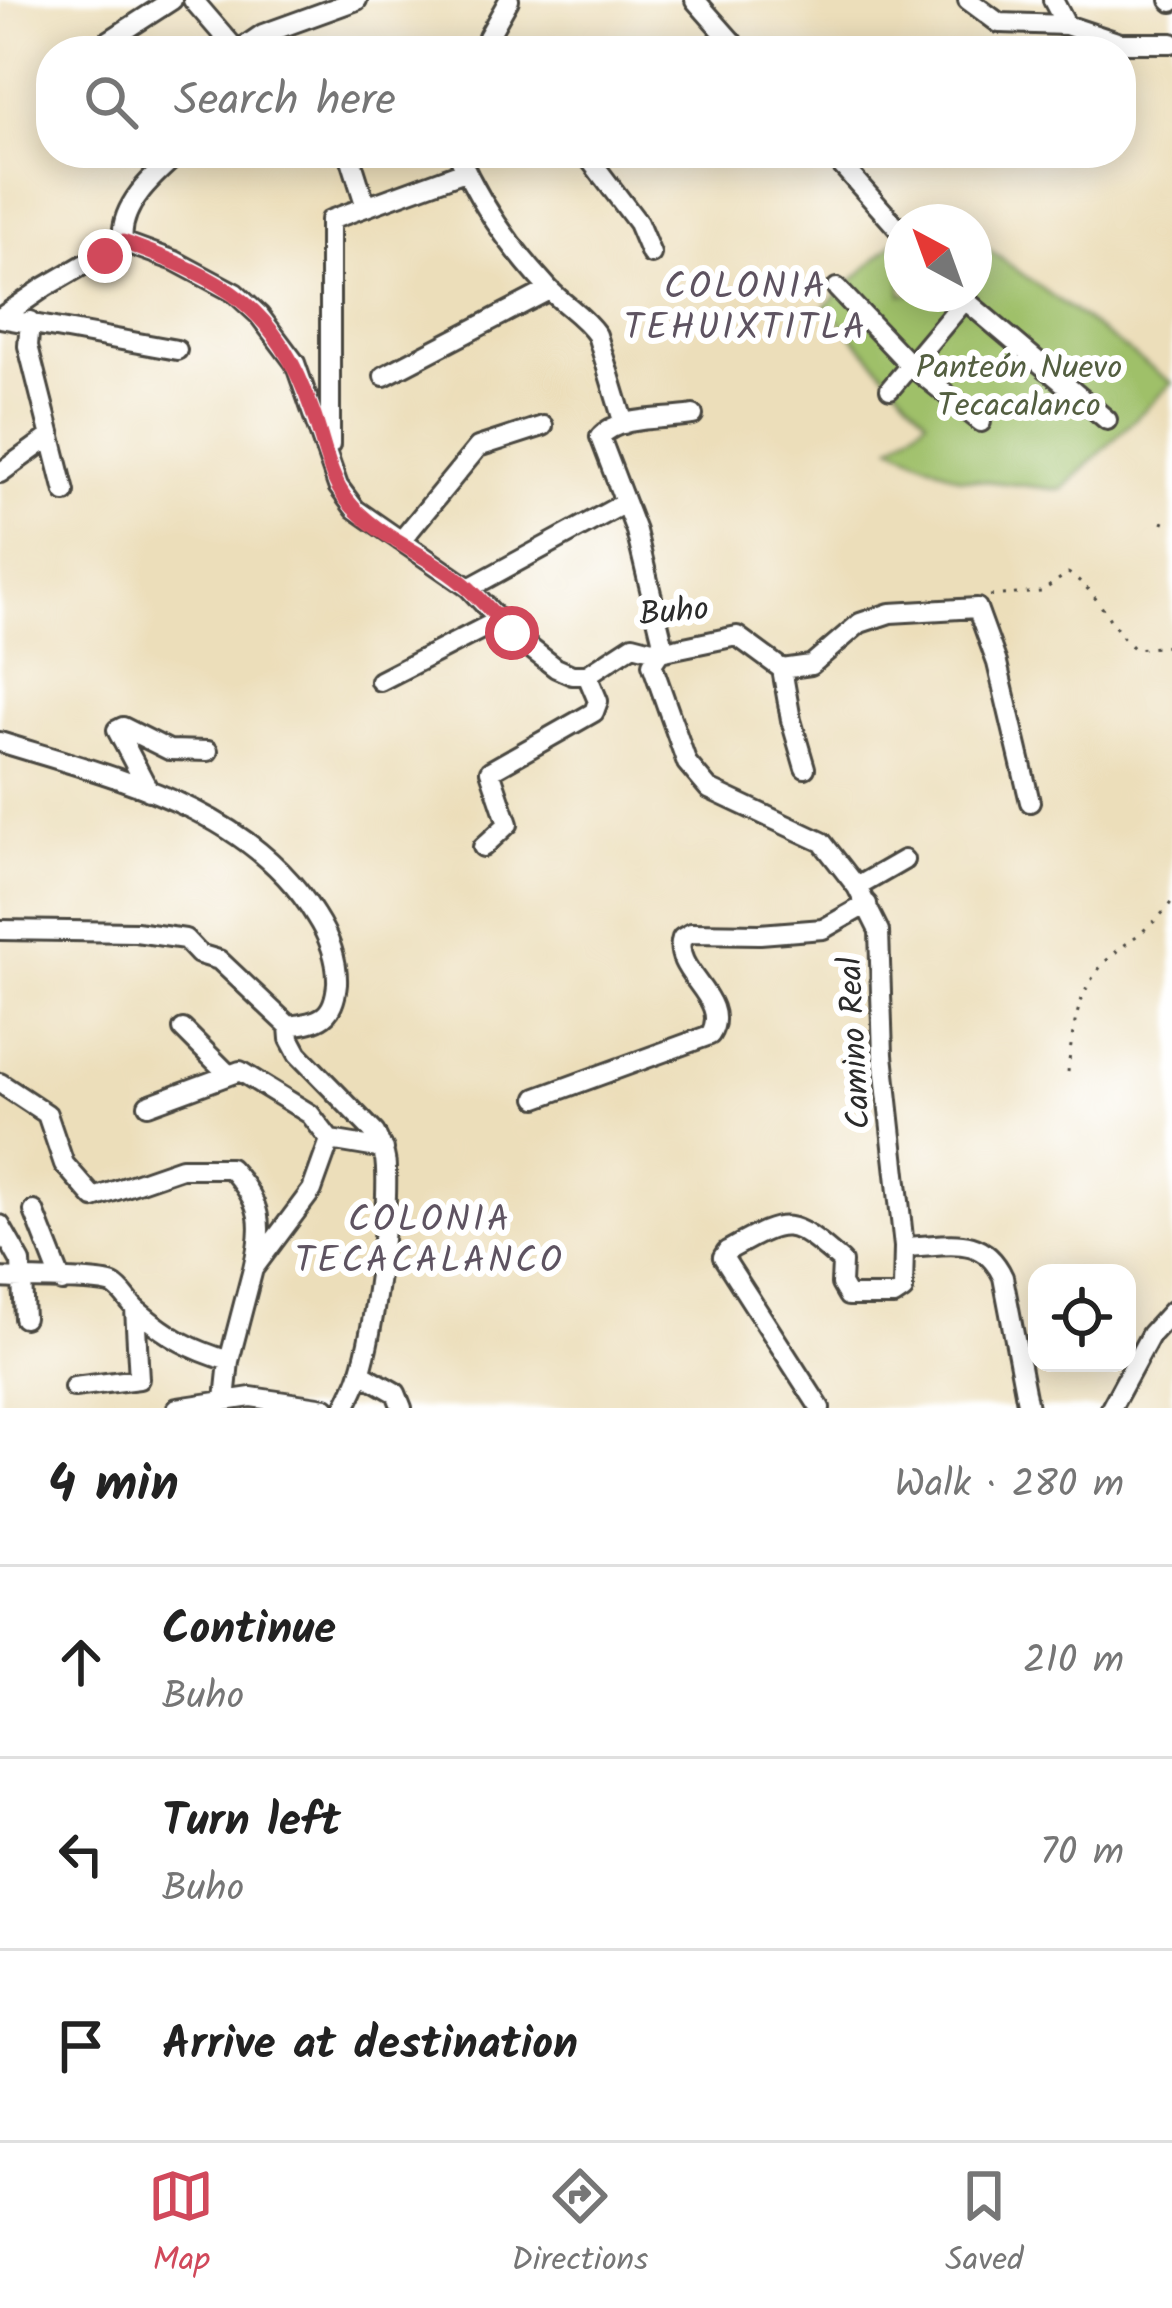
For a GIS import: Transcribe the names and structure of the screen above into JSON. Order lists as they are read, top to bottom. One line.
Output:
{"streets":{"street":["Buho","Camino Real"]},"crossings":[["Buho","Camino Real"]],"districts":["COLONIA TEHUIXTITLA","COLONIA TECACALANCO"],"parks":["Panteón Nuevo Tecacalanco"],"north":"top left","page":{"search":"Search here","heading":["4 min","Walk · 280 m"],"list":[["Continue","Buho","210 m"],["Turn left","Buho","70 m"],"Arrive at destination"],"nav":["Map","Directions","Saved"]}}
